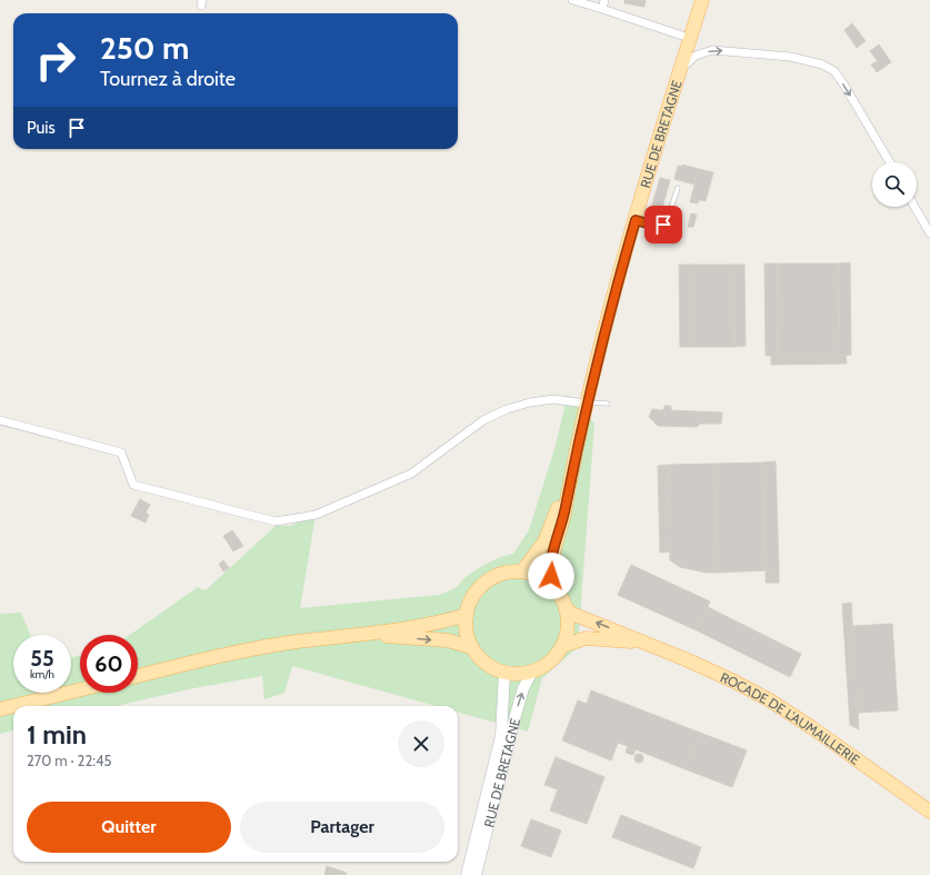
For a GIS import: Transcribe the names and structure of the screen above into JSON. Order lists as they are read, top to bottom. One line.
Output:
{"streets":{"main road":["RUE DE BRETAGNE","ROCADE DE L'AUMAILLERIE"]},"crossings":[["RUE DE BRETAGNE","ROCADE DE L'AUMAILLERIE"]],"page":{"turn":["250 m","Tournez à droite"],"then":"Puis","speed":"55 km/h","limit":"60","heading":["1 min","270 m · 22:45"],"buttons":["Quitter","Partager"]}}
